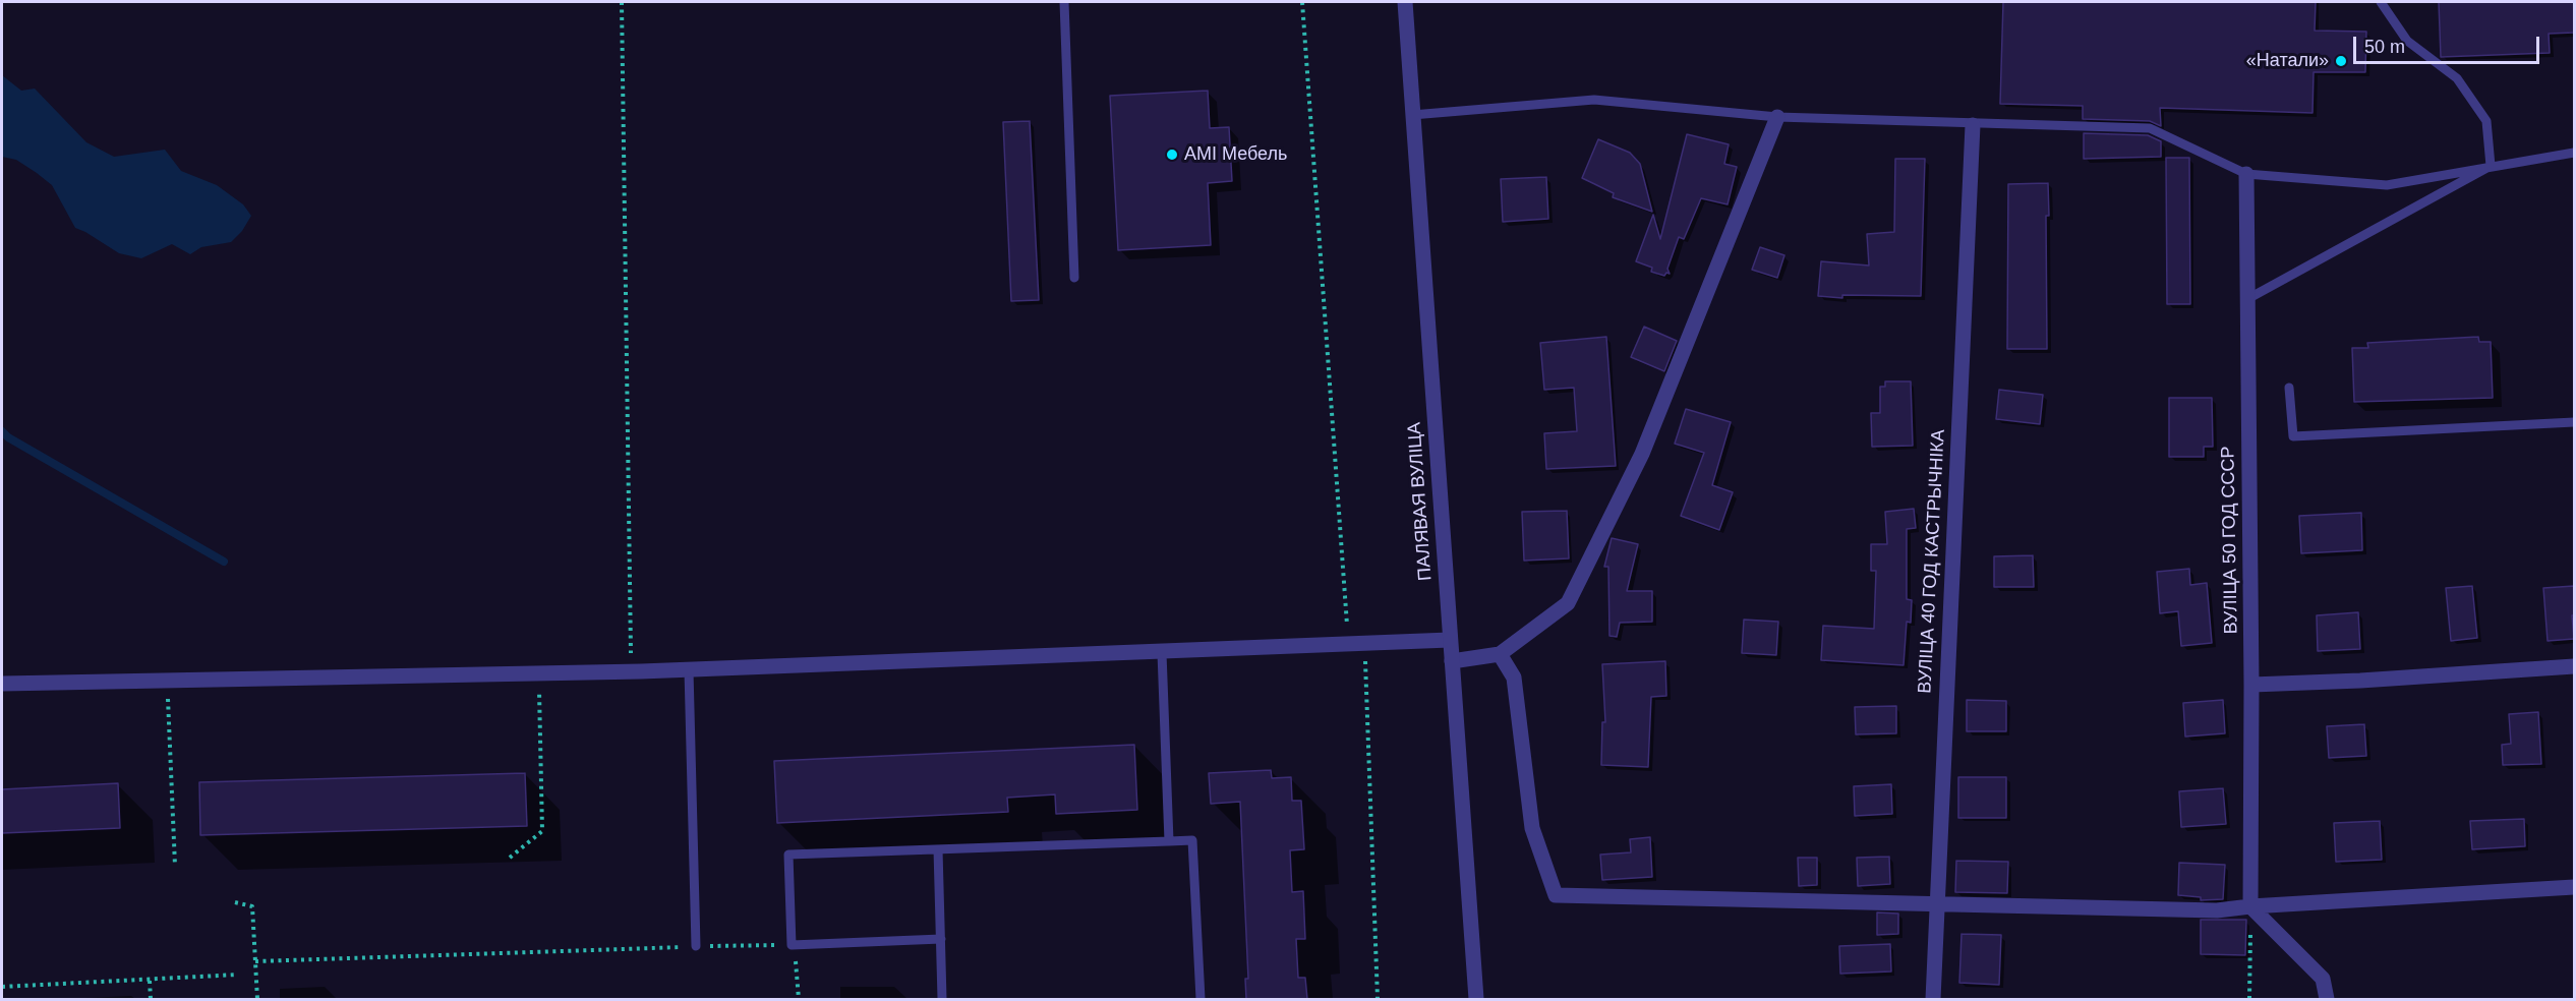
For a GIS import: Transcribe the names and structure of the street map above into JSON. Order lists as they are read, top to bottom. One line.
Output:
{"streets":{"street":["ПАЛЯВАЯ ВУЛІЦА","ВУЛІЦА 50 ГОД СССР","ВУЛІЦА 40 ГОД КАСТРЫЧНІКА"]},"places":["«Натали»","AMI Мебель"],"scale_bar":"50 m"}
